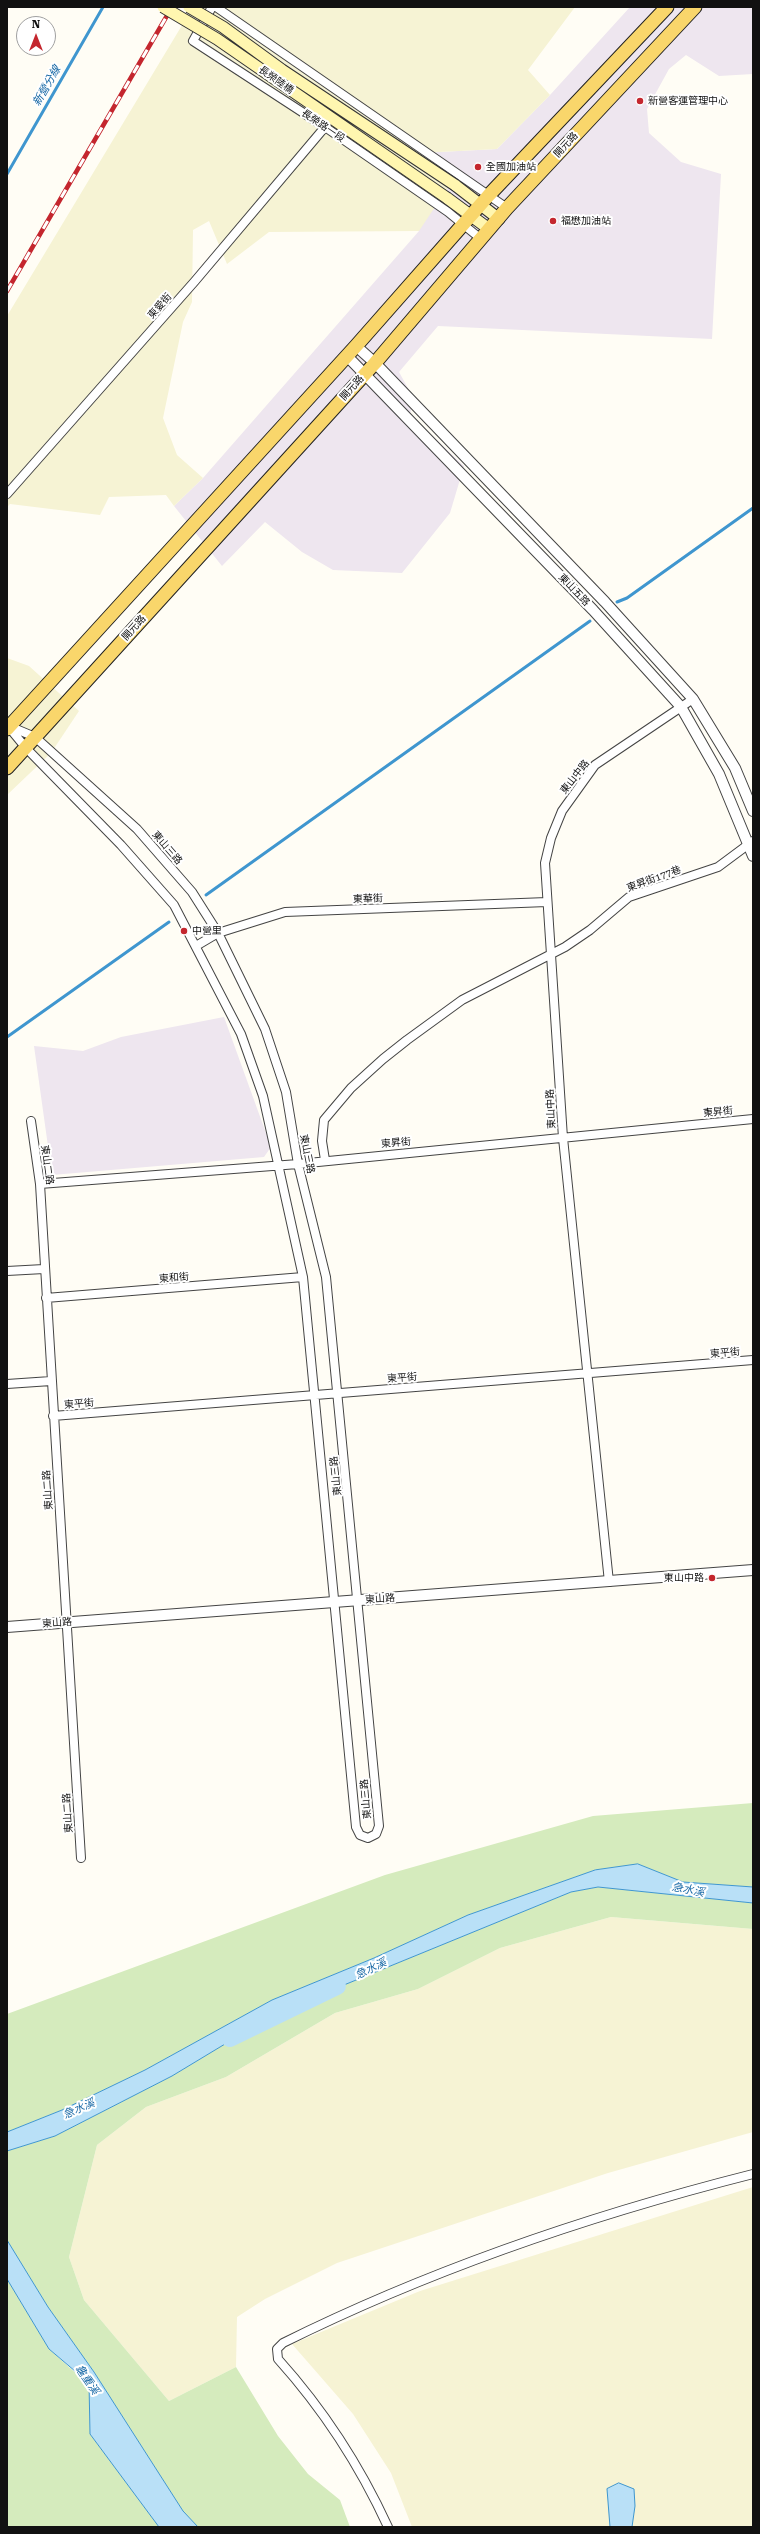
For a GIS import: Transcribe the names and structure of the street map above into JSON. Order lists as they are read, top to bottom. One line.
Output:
{"streets":{"main road":["長榮陸橋","長榮路一段","開元路"],"street":["東愛街","東山五路","東山中路","東山三路","東昇街177巷","東華街","東昇街","東山二路","東和街","東平街","東山路"]},"crossings":[["長榮陸橋","長榮路一段"],["長榮陸橋","開元路"],["長榮路一段","開元路"],["長榮路一段","東愛街"],["開元路","東山五路"],["開元路","東山三路"],["東山五路","東山中路"],["東山五路","東昇街177巷"],["東山中路","東山三路"],["東山中路","東昇街177巷"],["東山中路","東華街"],["東山中路","東昇街"],["東山中路","東平街"],["東山中路","東山路"],["東山三路","東昇街177巷"],["東山三路","東華街"],["東山三路","東昇街"],["東山三路","東和街"],["東山三路","東平街"],["東山三路","東山路"],["東昇街","東山二路"],["東山二路","東和街"],["東山二路","東平街"],["東山二路","東山路"]],"water":["新營分線","急水溪","龜重溪"],"places":["新營客運管理中心","全國加油站","福懋加油站","中營里","東山中路"],"north":"top"}
